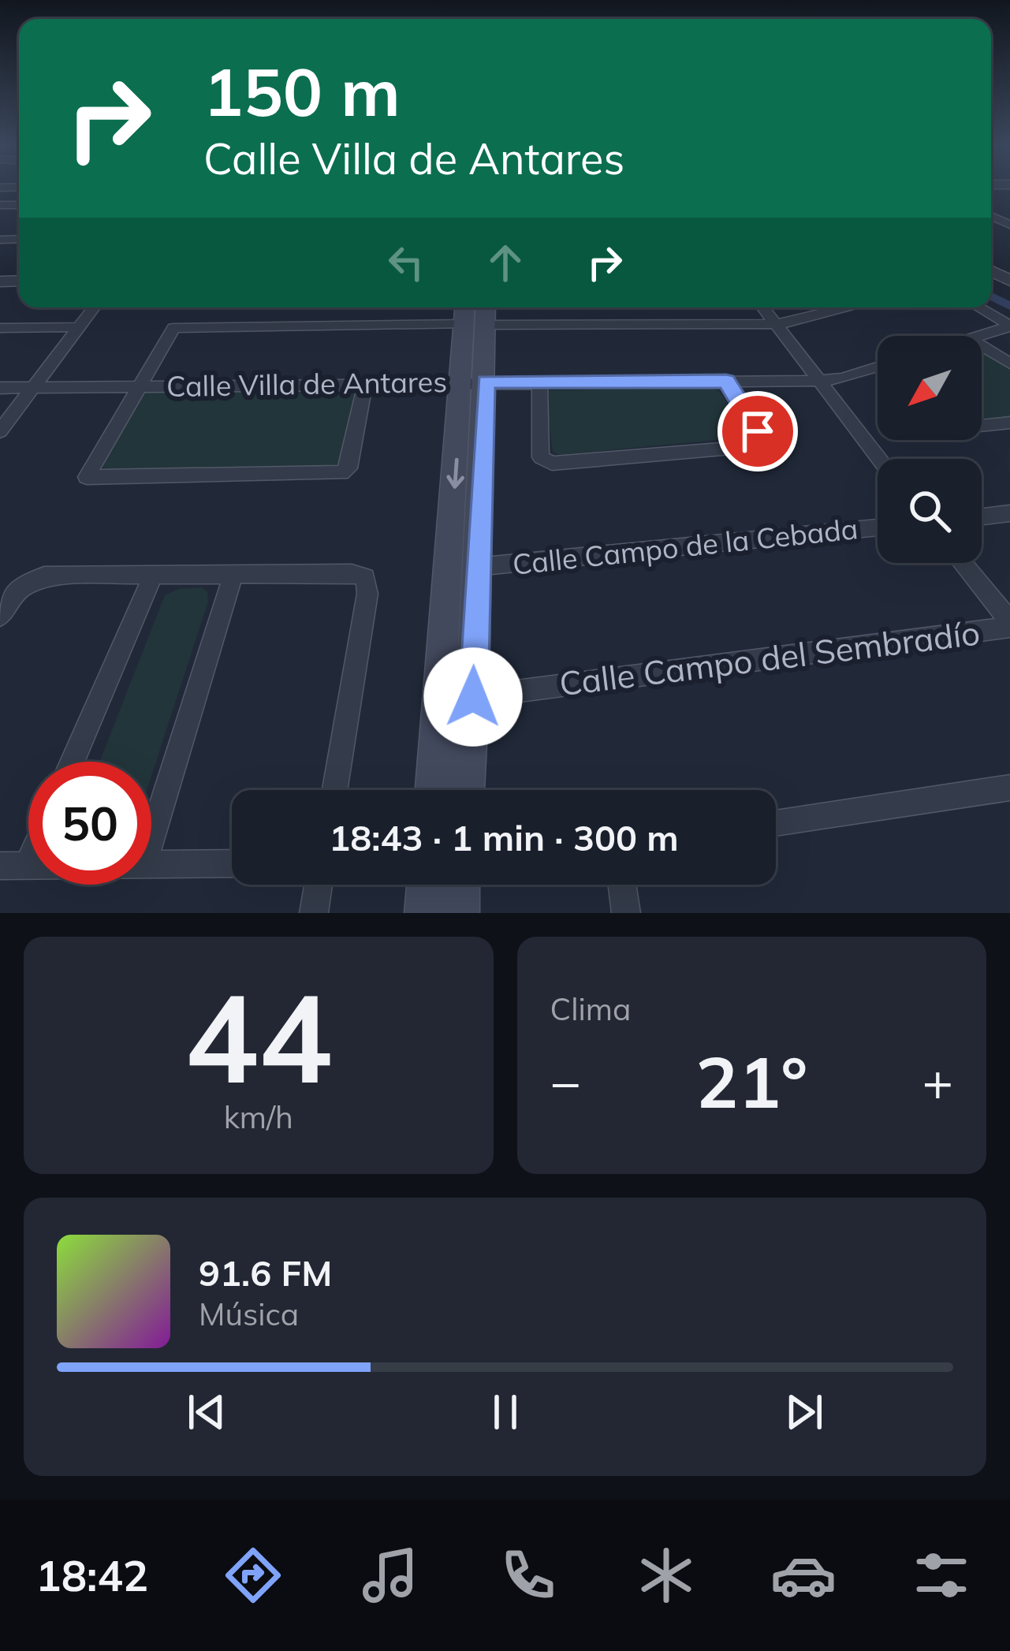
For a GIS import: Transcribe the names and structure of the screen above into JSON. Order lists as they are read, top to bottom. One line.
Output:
{"streets":{"street":["Calle Villa de Antares","Calle Campo de la Cebada","Calle Campo del Sembradío"]},"north":"bottom left","page":{"turn":["150 m","Calle Villa de Antares"],"limit":"50","trip":"18:43 · 1 min · 300 m","tile":[["44","km/h"],"Clima"],"heat":["−","21°","+"],"song":["91.6 FM","Música"],"tabs":"18:42"}}
